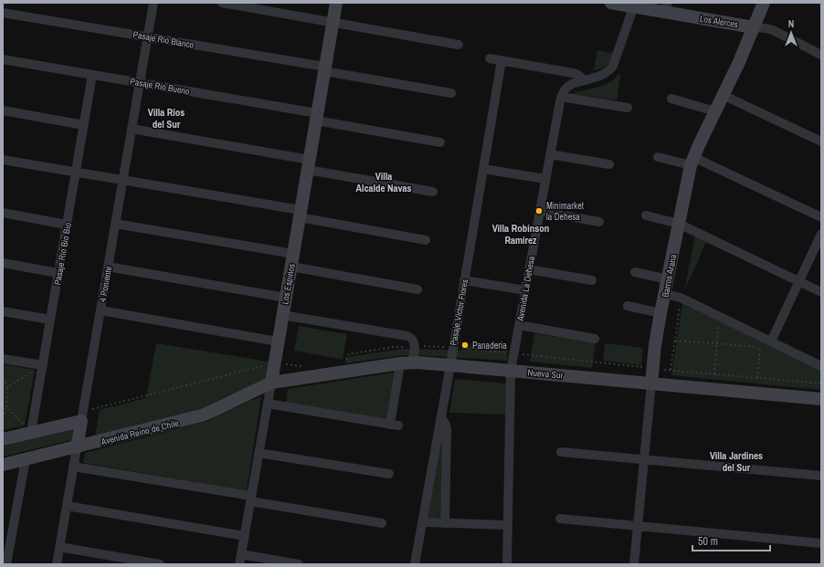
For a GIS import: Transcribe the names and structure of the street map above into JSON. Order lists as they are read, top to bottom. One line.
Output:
{"streets":{"street":["Los Alerces","Pasaje Río Blanco","Pasaje Río Bueno","Pasaje Río Bio Bio","Barros Arana","4 Poniente","Los Espinos","Avenida La Dehesa","Pasaje Víctor Flores","Nueva Sur","Avenida Reino de Chile"]},"crossings":[["Los Alerces","Barros Arana"],["Pasaje Río Blanco","4 Poniente"],["Pasaje Río Blanco","Los Espinos"],["Pasaje Río Bueno","Pasaje Río Bio Bio"],["Pasaje Río Bueno","4 Poniente"],["Pasaje Río Bueno","Los Espinos"],["Barros Arana","Nueva Sur"],["4 Poniente","Avenida Reino de Chile"],["Los Espinos","Nueva Sur"],["Los Espinos","Avenida Reino de Chile"],["Avenida La Dehesa","Nueva Sur"],["Pasaje Víctor Flores","Nueva Sur"],["Nueva Sur","Avenida Reino de Chile"]],"districts":["Villa Ríos del Sur","Villa Alcalde Navas","Villa Robinson Ramírez","Villa Jardines del Sur"],"places":["Minimarket la Dehesa","Panadería"],"scale_bar":"50 m","north":"top"}
